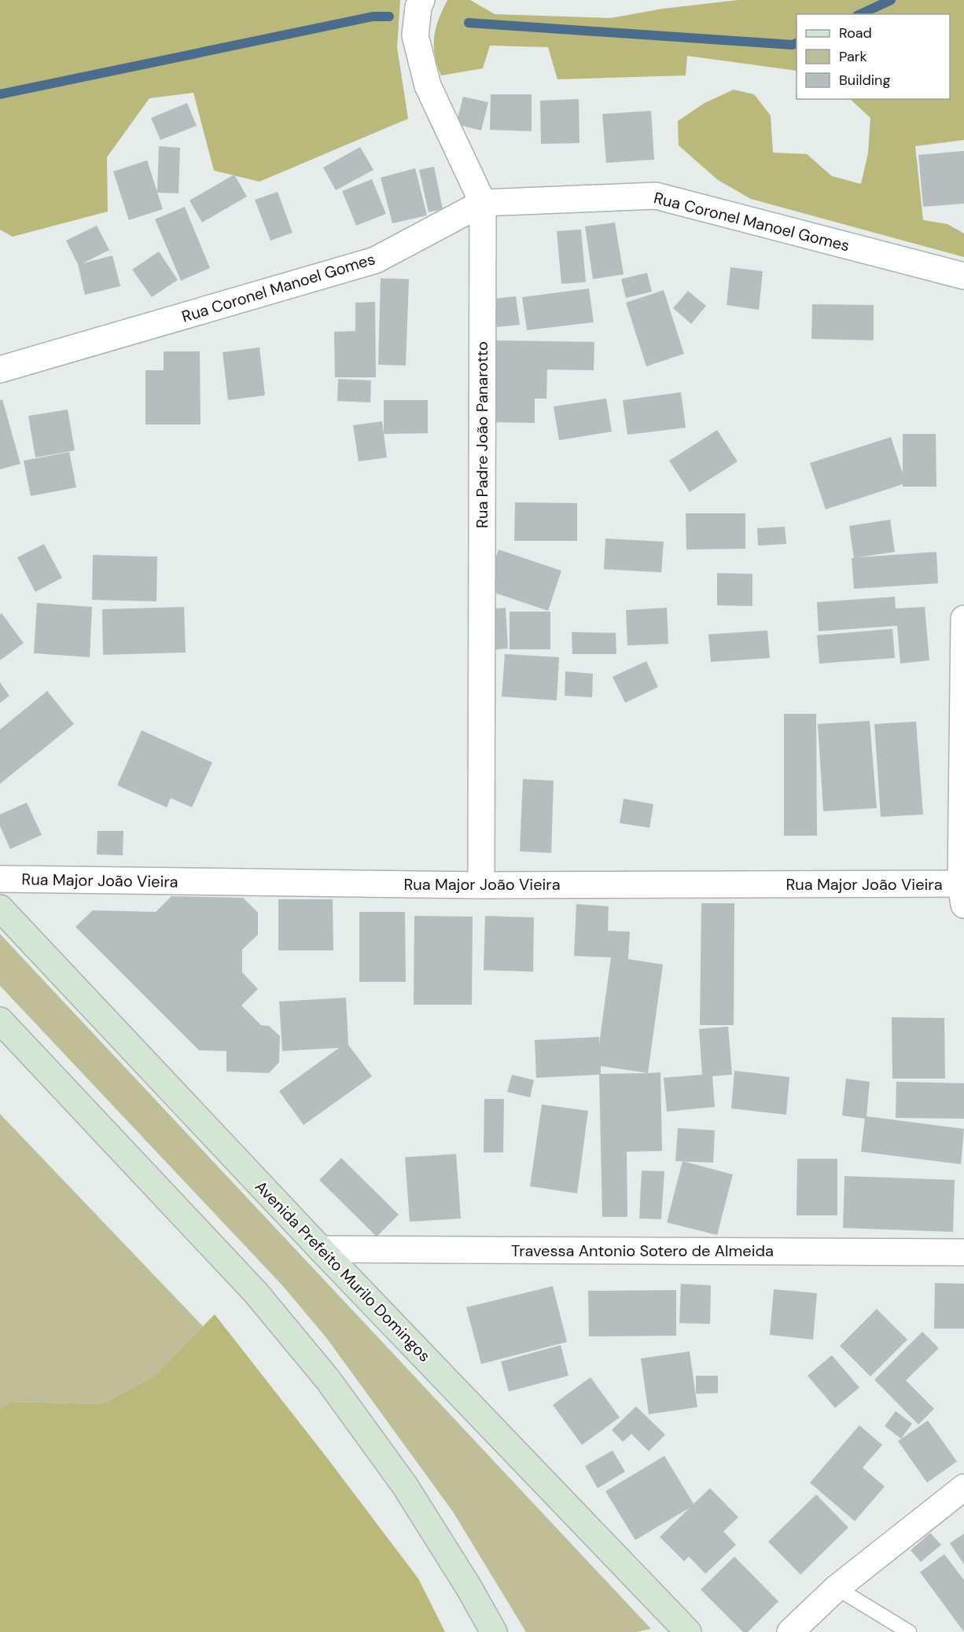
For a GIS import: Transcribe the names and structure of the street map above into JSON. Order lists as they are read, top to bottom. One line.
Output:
{"streets":{"main road":["Avenida Prefeito Murilo Domingos"],"street":["Rua Coronel Manoel Gomes","Rua Padre João Panarotto","Rua Major João Vieira","Travessa Antonio Sotero de Almeida"]},"crossings":[["Rua Coronel Manoel Gomes","Rua Padre João Panarotto"],["Rua Padre João Panarotto","Rua Major João Vieira"],["Travessa Antonio Sotero de Almeida","Avenida Prefeito Murilo Domingos"]],"legend":["Road","Park","Building"]}
